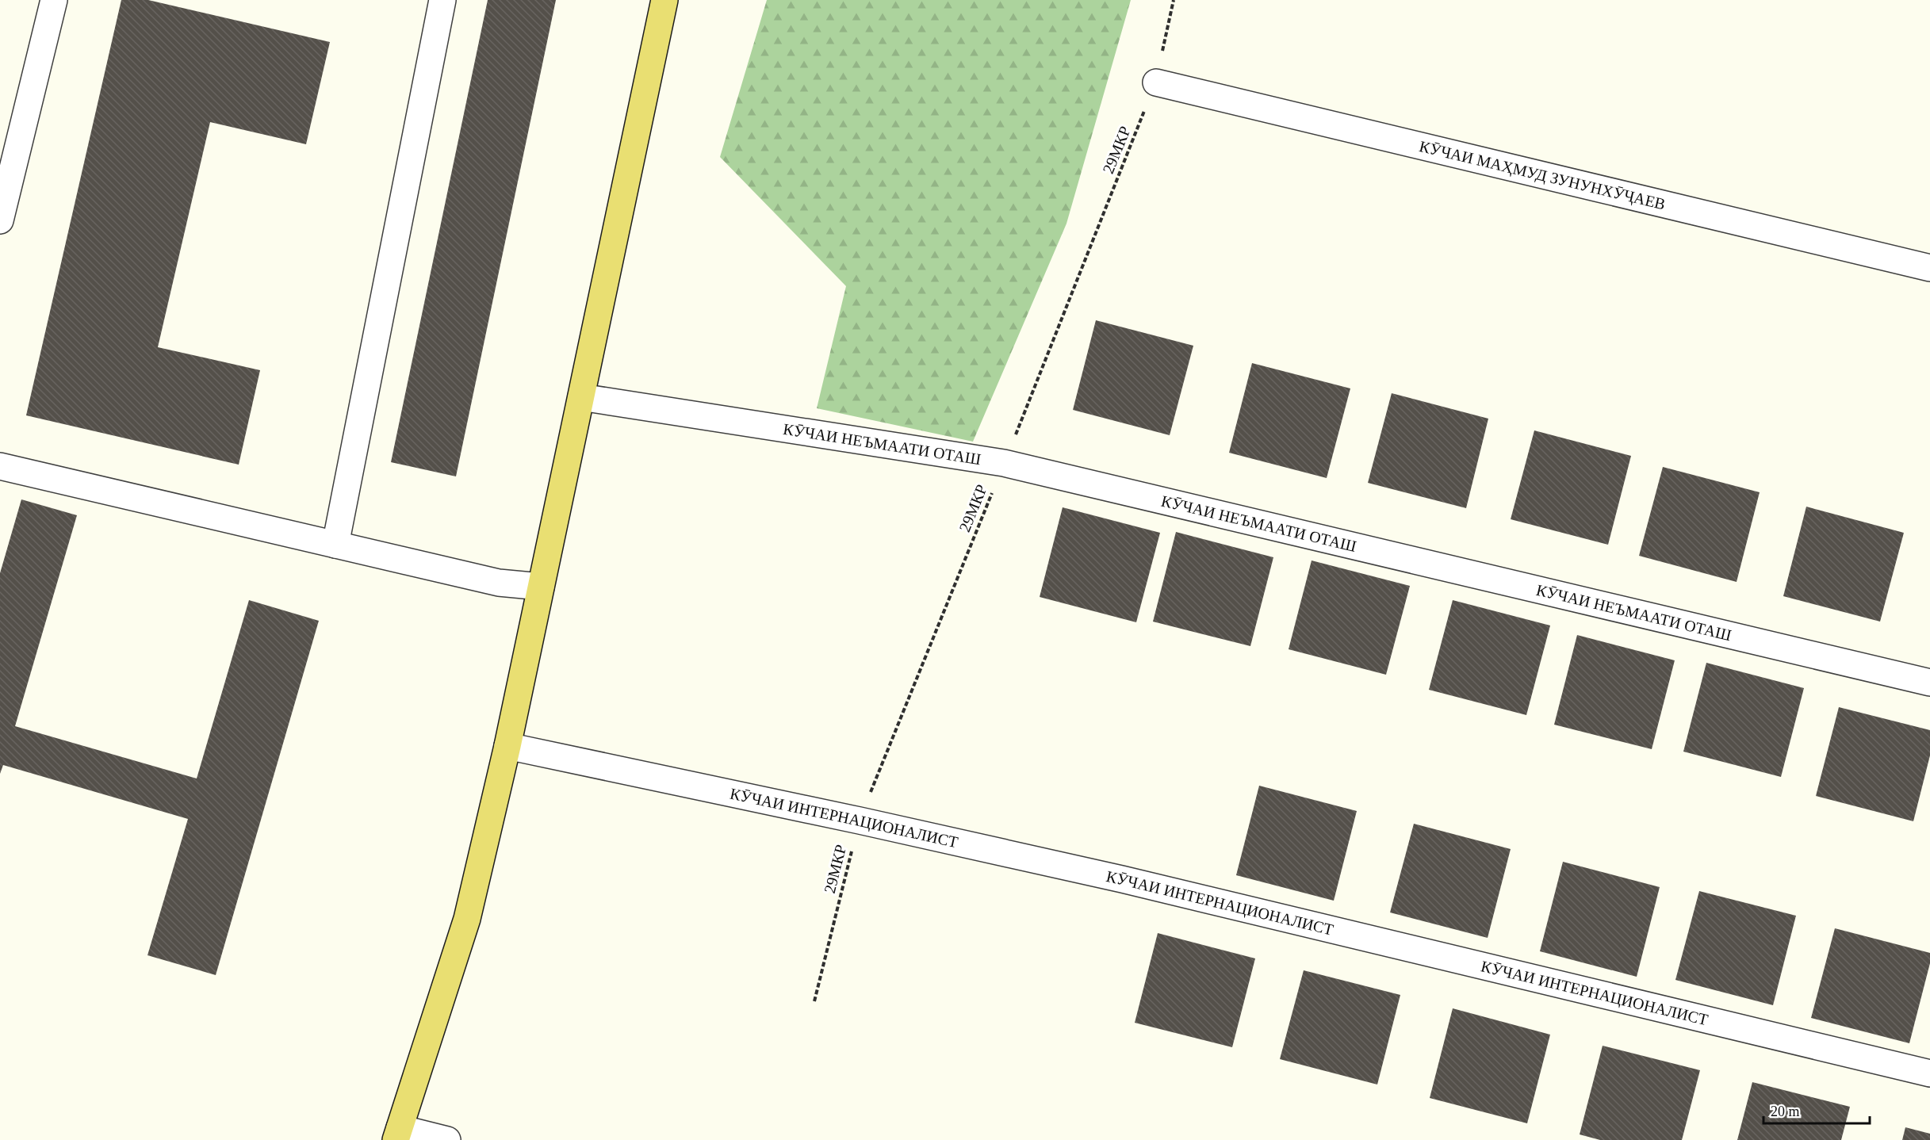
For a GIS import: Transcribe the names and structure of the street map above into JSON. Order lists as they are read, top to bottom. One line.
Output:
{"streets":{"street":["КӮЧАИ МАҲМУД ЗУНУНХӮҶАЕВ","КӮЧАИ НЕЪМААТИ ОТАШ","КӮЧАИ ИНТЕРНАЦИОНАЛИСТ"],"path":["29МКР"]},"crossings":[["29МКР","КӮЧАИ МАҲМУД ЗУНУНХӮҶАЕВ"],["29МКР","КӮЧАИ НЕЪМААТИ ОТАШ"],["29МКР","КӮЧАИ ИНТЕРНАЦИОНАЛИСТ"]],"scale_bar":"20 m"}
